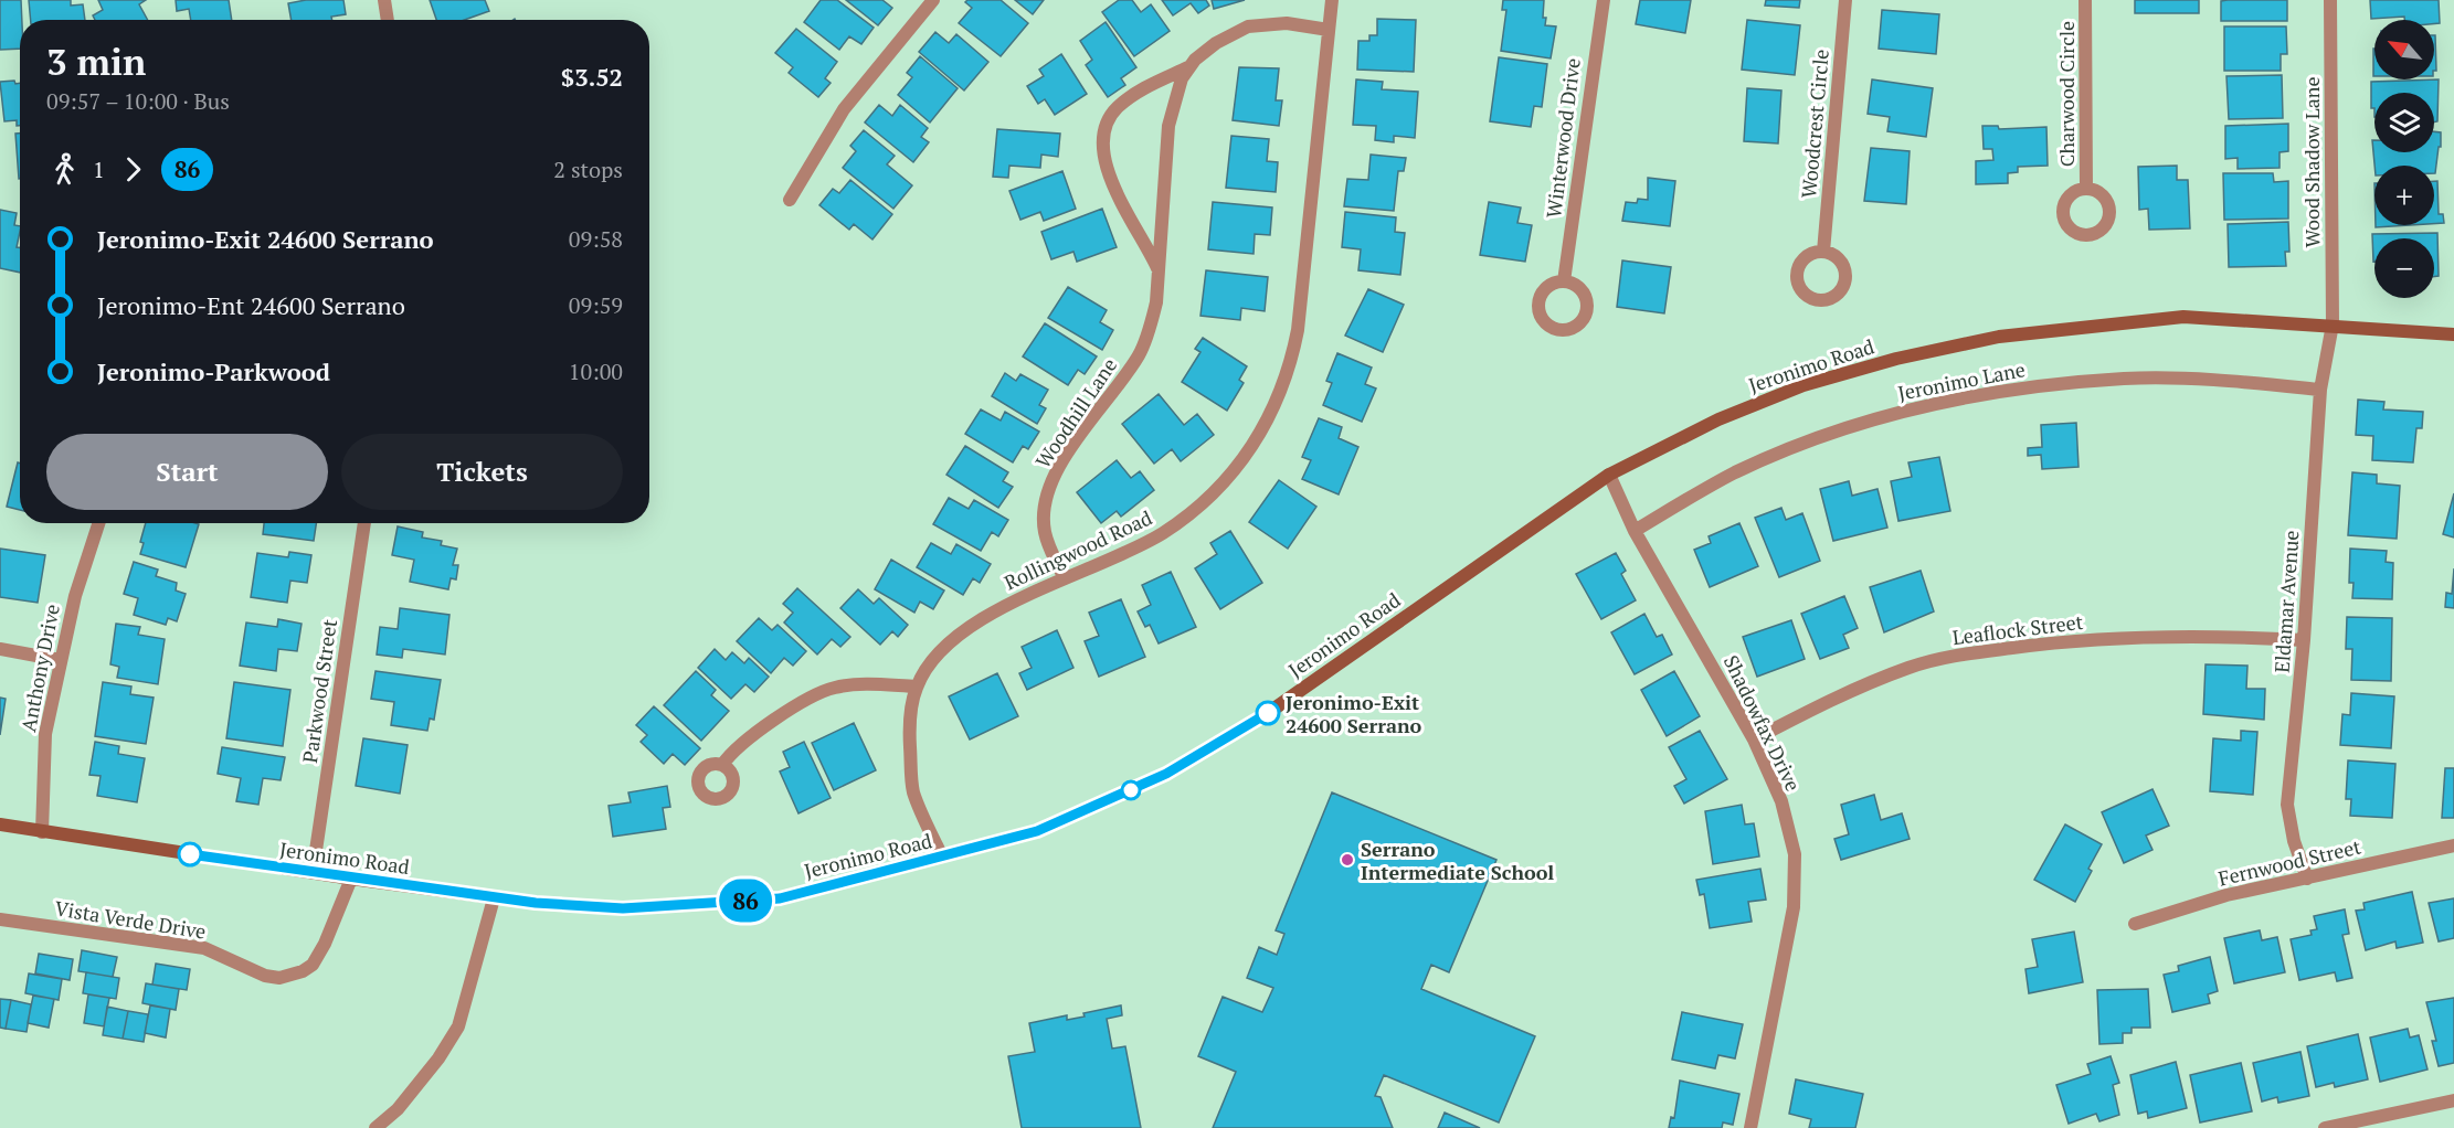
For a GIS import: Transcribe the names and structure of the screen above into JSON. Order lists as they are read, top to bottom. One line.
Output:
{"streets":{"main road":["Jeronimo Road"],"street":["Charwood Circle","Woodcrest Circle","Winterwood Drive","Wood Shadow Lane","Jeronimo Lane","Woodhill Lane","Rollingwood Road","Eldamar Avenue","Leaflock Street","Anthony Drive","Parkwood Street","Shadowfax Drive","Fernwood Street","Vista Verde Drive"]},"crossings":[["Wood Shadow Lane","Jeronimo Road"],["Wood Shadow Lane","Eldamar Avenue"],["Jeronimo Road","Rollingwood Road"],["Jeronimo Road","Eldamar Avenue"],["Jeronimo Road","Anthony Drive"],["Jeronimo Road","Parkwood Street"],["Jeronimo Road","Shadowfax Drive"],["Jeronimo Road","Vista Verde Drive"],["Jeronimo Lane","Eldamar Avenue"],["Jeronimo Lane","Shadowfax Drive"],["Woodhill Lane","Rollingwood Road"],["Eldamar Avenue","Leaflock Street"],["Eldamar Avenue","Fernwood Street"],["Leaflock Street","Shadowfax Drive"]],"places":["Jeronimo-Exit 24600 Serrano","Serrano Intermediate School"],"lines":["bus line 86"],"north":"top left","page":{"on_map":"86","map_buttons":["+","−"],"heading":["3 min","09:57 – 10:00 · Bus","$3.52"],"legs":["1","86","2 stops"],"list":[{"name":"Jeronimo-Exit 24600 Serrano","value":"09:58"},{"name":"Jeronimo-Ent 24600 Serrano","value":"09:59"},{"name":"Jeronimo-Parkwood","value":"10:00"}],"buttons":["Start","Tickets"]}}
